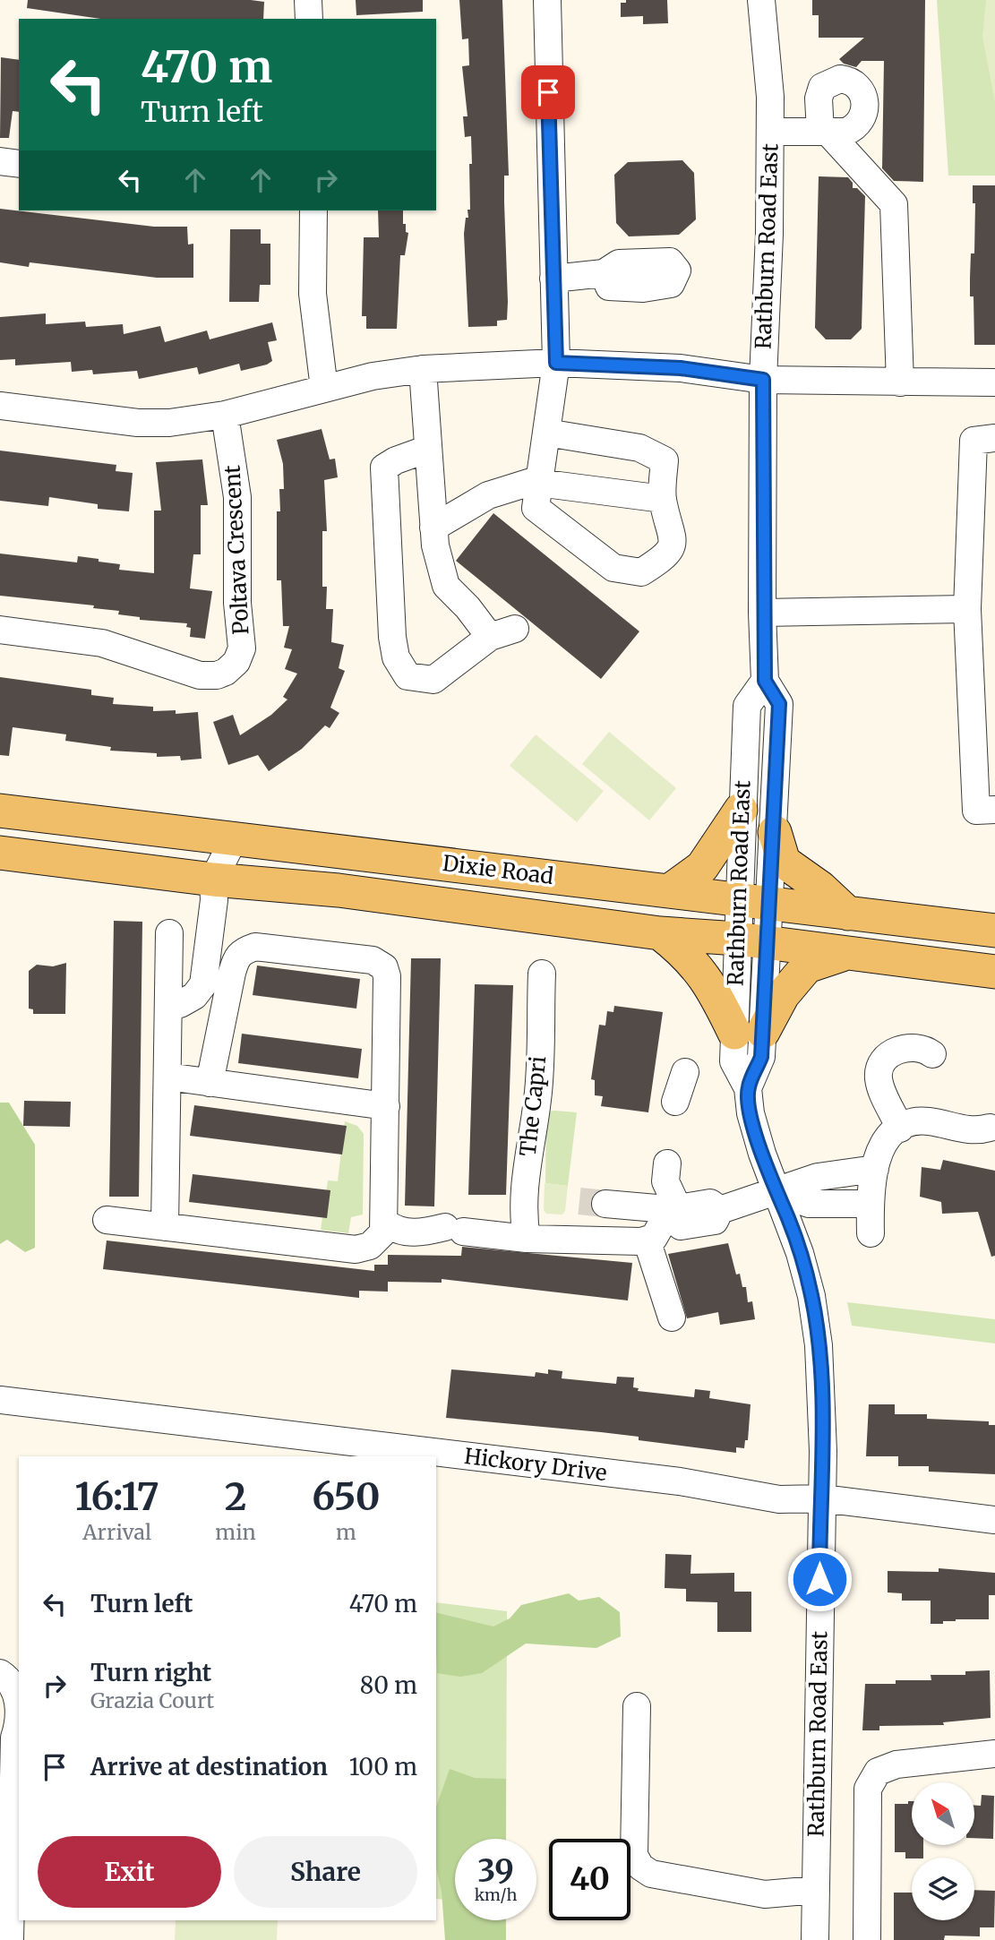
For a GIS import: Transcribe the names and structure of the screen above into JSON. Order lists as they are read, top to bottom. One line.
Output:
{"streets":{"main road":["Dixie Road"],"street":["Rathburn Road East","Poltava Crescent","The Capri","Hickory Drive"]},"crossings":[["Rathburn Road East","Dixie Road"],["Rathburn Road East","Hickory Drive"]],"north":"top left","page":{"turn":["470 m","Turn left"],"eta":["16:17","Arrival","2","min","650","m"],"list":[{"name":"Turn left","value":"470 m"},{"name":"Turn right","note":"Grazia Court","value":"80 m"},{"name":"Arrive at destination","value":"100 m"}],"buttons":["Exit","Share"],"speed":"39 km/h","limit":"40"}}
